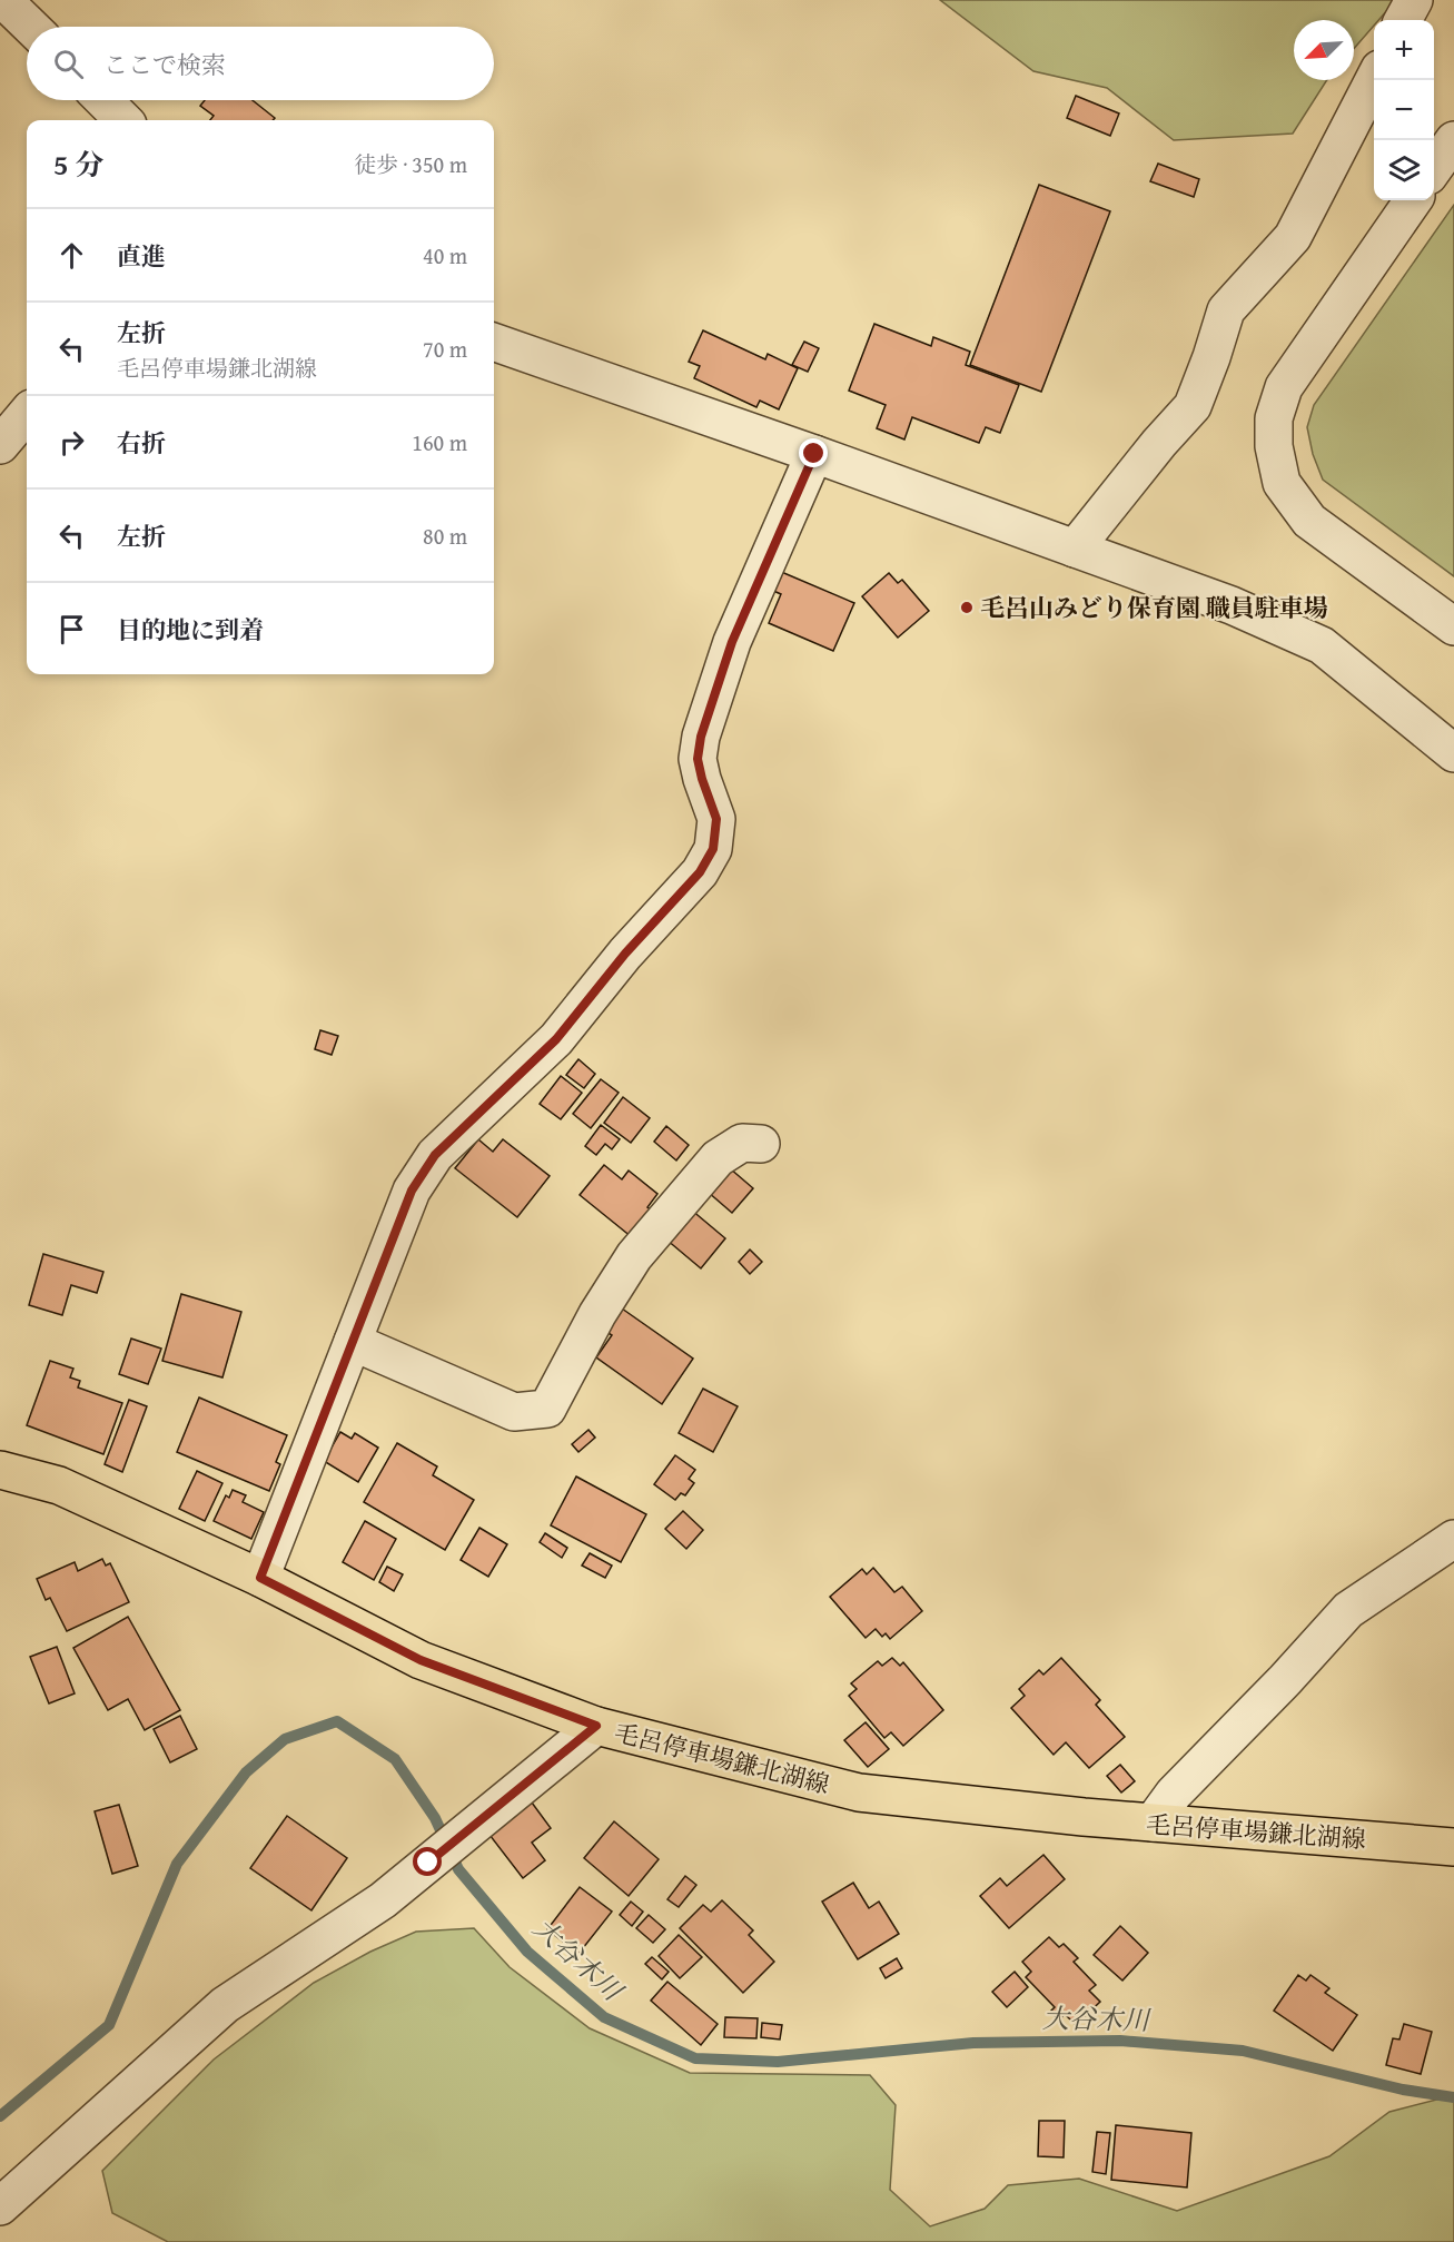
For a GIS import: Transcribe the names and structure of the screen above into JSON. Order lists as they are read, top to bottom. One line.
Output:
{"streets":{"main road":["毛呂停車場鎌北湖線"]},"water":["大谷木川"],"places":["毛呂山みどり保育園 職員駐車場"],"north":"bottom left","page":{"map_buttons":["+","−"],"search":"ここで検索","heading":["5 分","徒歩 · 350 m"],"list":[["直進","40 m"],["左折","毛呂停車場鎌北湖線","70 m"],["右折","160 m"],["左折","80 m"],"目的地に到着"]}}
